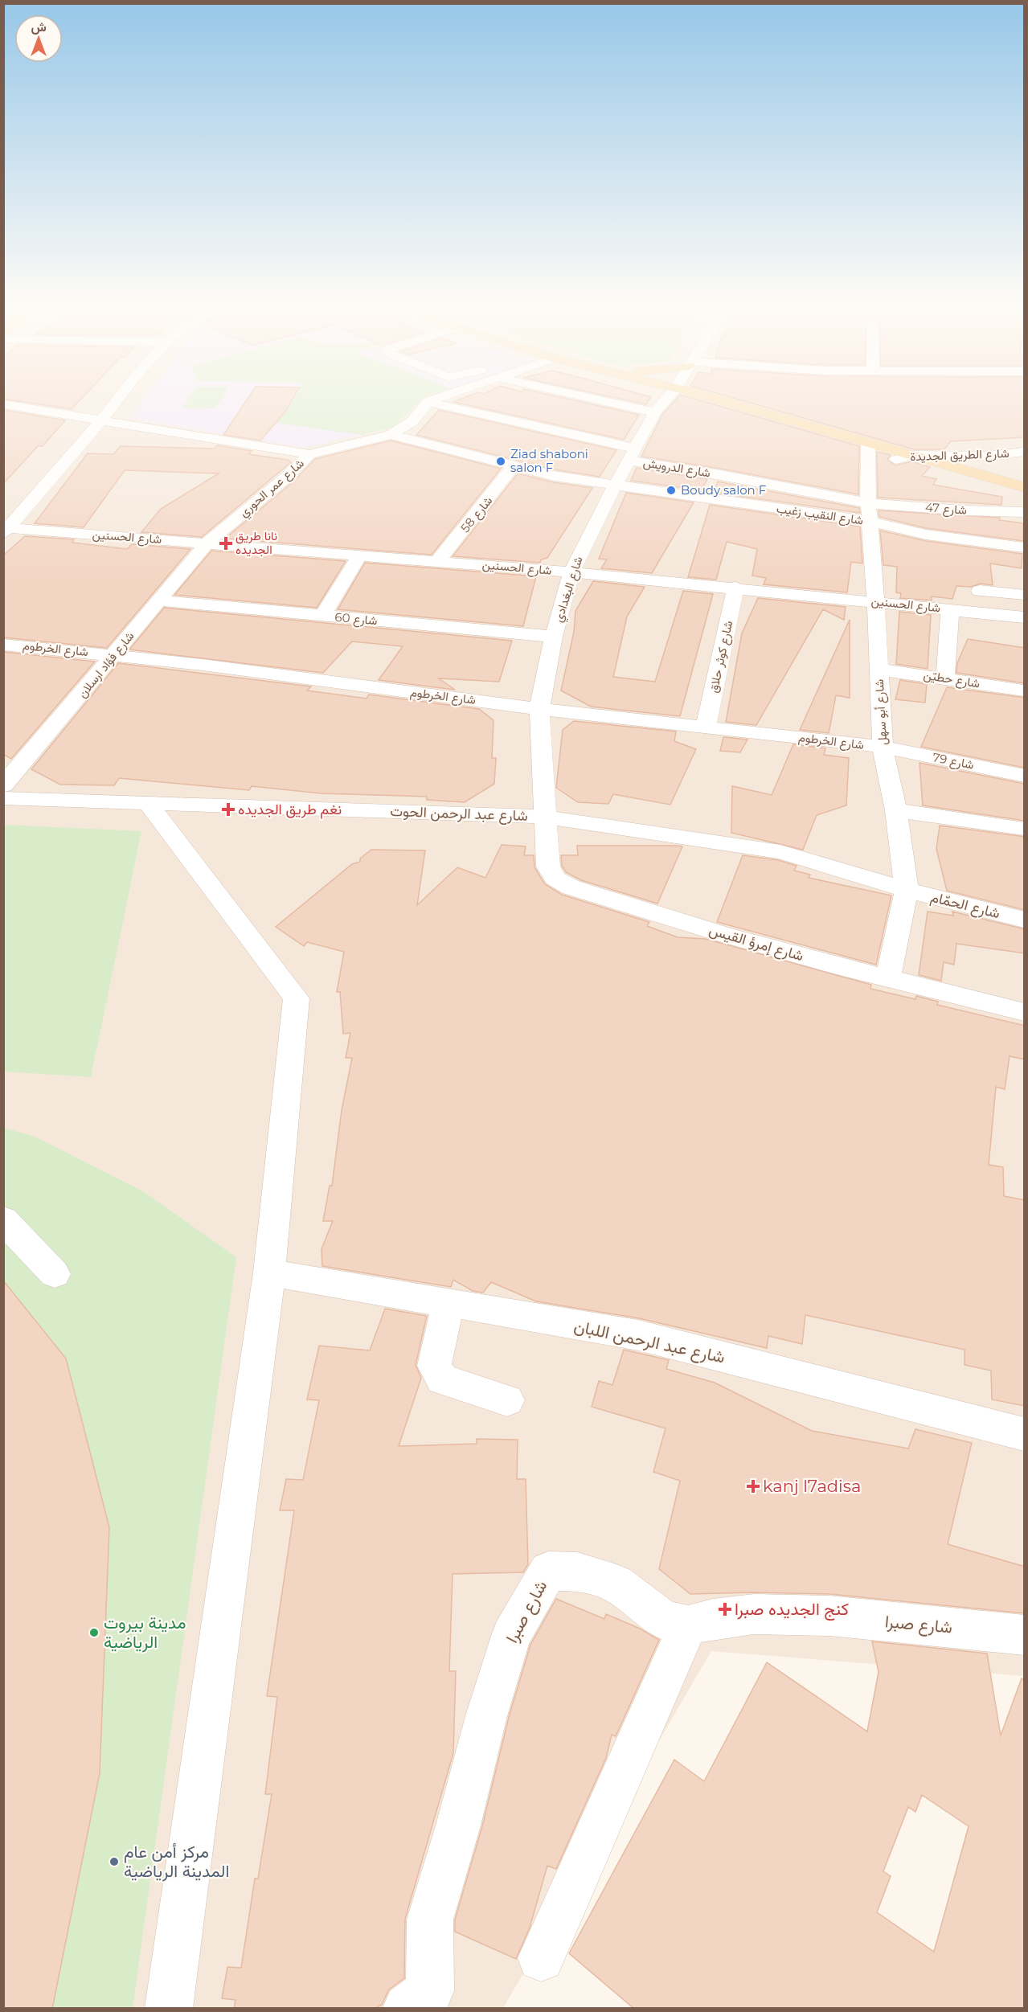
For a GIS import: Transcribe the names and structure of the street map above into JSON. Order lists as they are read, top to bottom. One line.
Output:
{"streets":{"street":["شارع الطريق الجديدة","شارع الدرويش","شارع عمر الحوري","شارع 47","شارع 58","شارع النقيب زغيب","شارع الحسنين","شارع البغدادي","شارع 60","شارع الخرطوم","شارع كوثر حلاق","شارع فؤاد ارسلان","شارع حطيّن","شارع أبو سهل","شارع 79","شارع عبد الرحمن الحوت","شارع الحمّام","شارع إمرؤ القيس","شارع عبد الرحمن اللبان","شارع صبرا"]},"crossings":[["شارع الدرويش","شارع عمر الحوري"],["شارع الدرويش","شارع 47"],["شارع الدرويش","شارع البغدادي"],["شارع الدرويش","شارع أبو سهل"],["شارع عمر الحوري","شارع النقيب زغيب"],["شارع عمر الحوري","شارع الحسنين"],["شارع عمر الحوري","شارع فؤاد ارسلان"],["شارع 47","شارع أبو سهل"],["شارع 58","شارع النقيب زغيب"],["شارع 58","شارع الحسنين"],["شارع النقيب زغيب","شارع البغدادي"],["شارع النقيب زغيب","شارع أبو سهل"],["شارع الحسنين","شارع البغدادي"],["شارع الحسنين","شارع كوثر حلاق"],["شارع الحسنين","شارع فؤاد ارسلان"],["شارع الحسنين","شارع أبو سهل"],["شارع البغدادي","شارع 60"],["شارع البغدادي","شارع الخرطوم"],["شارع البغدادي","شارع عبد الرحمن الحوت"],["شارع البغدادي","شارع إمرؤ القيس"],["شارع 60","شارع فؤاد ارسلان"],["شارع الخرطوم","شارع كوثر حلاق"],["شارع الخرطوم","شارع فؤاد ارسلان"],["شارع الخرطوم","شارع أبو سهل"],["شارع الخرطوم","شارع 79"],["شارع حطيّن","شارع أبو سهل"],["شارع أبو سهل","شارع 79"],["شارع أبو سهل","شارع عبد الرحمن الحوت"],["شارع أبو سهل","شارع الحمّام"],["شارع أبو سهل","شارع إمرؤ القيس"],["شارع عبد الرحمن الحوت","شارع الحمّام"],["شارع عبد الرحمن الحوت","شارع إمرؤ القيس"]],"places":{"other":["Ziad shaboni salon F","Boudy salon F","مدينة بيروت الرياضية","مركز أمن عام المدينة الرياضية"],"health":["نانا طريق الجديده","نغم طريق الجديده","kanj l7adisa","كنج الجديده صبرا"]},"north":"top"}
